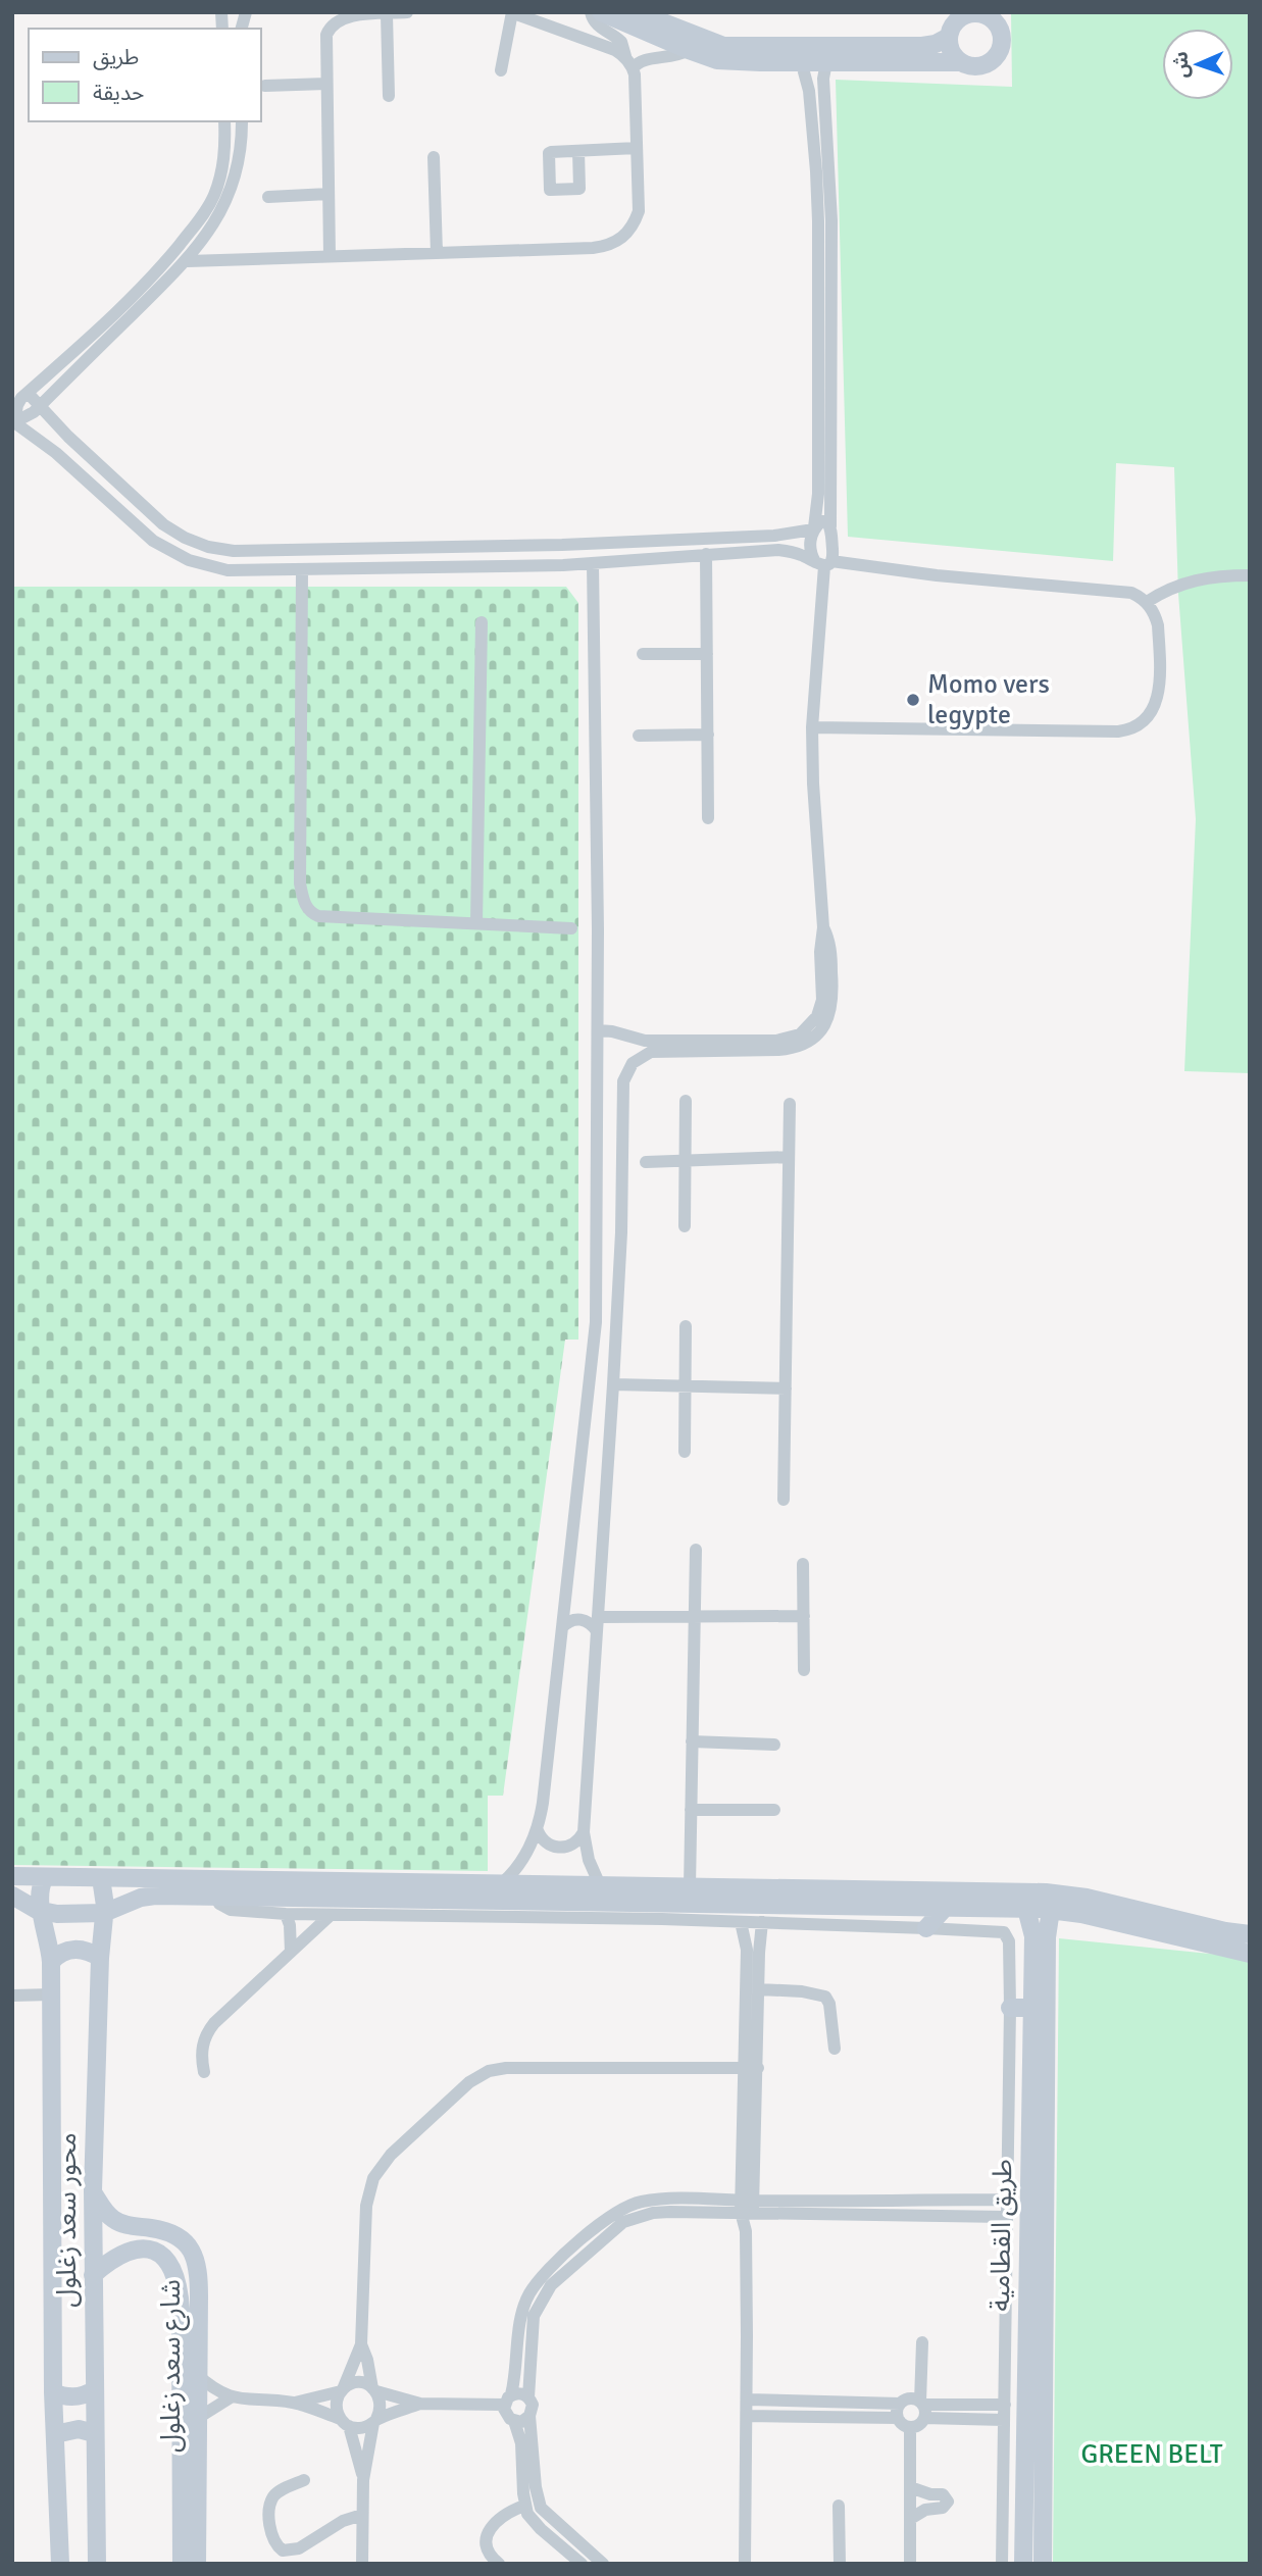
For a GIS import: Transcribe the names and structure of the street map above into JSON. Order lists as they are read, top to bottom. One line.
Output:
{"streets":{"main road":["محور سعد زغلول","طريق القطامية","شارع سعد زغلول"]},"crossings":[["محور سعد زغلول","شارع سعد زغلول"]],"parks":["GREEN BELT"],"places":["Momo vers legypte"],"legend":["طريق","حديقة"],"north":"left"}
